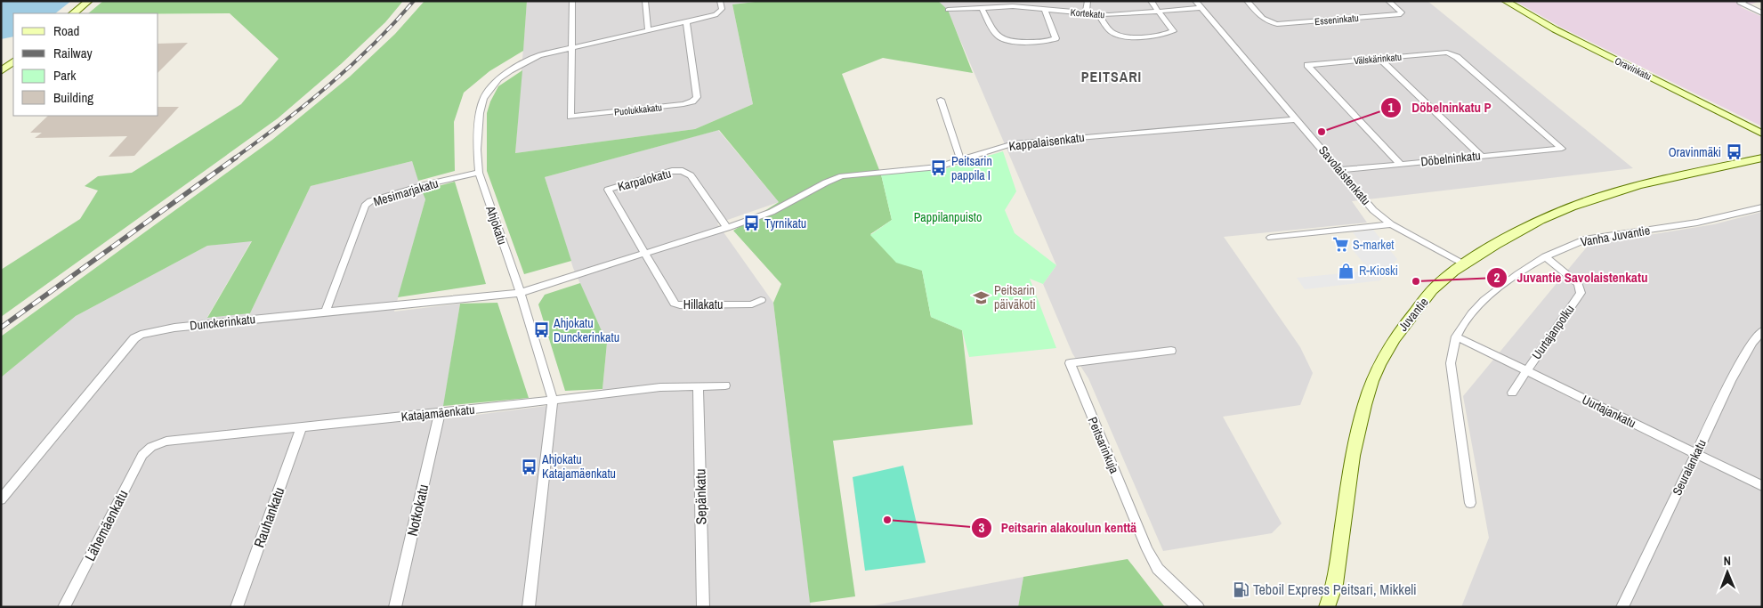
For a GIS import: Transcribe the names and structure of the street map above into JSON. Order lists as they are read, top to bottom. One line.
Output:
{"streets":{"main road":["Juvantie"],"street":["Kortekatu","Esseninkatu","Välskärinkatu","Oravinkatu","Puolukkakatu","Kappalaisenkatu","Döbelninkatu","Savolaistenkatu","Karpalokatu","Mesimarjakatu","Ahjokatu","Vanha Juvantie","Hillakatu","Dunckerinkatu","Uurtajanpolku","Uurtajankatu","Katajamäenkatu","Peitsarinkuja","Seuralankatu","Sepänkatu","Notkokatu","Rauhankatu","Lähemäenkatu"]},"crossings":[["Kortekatu","Savolaistenkatu"],["Välskärinkatu","Döbelninkatu"],["Puolukkakatu","Ahjokatu"],["Kappalaisenkatu","Savolaistenkatu"],["Kappalaisenkatu","Karpalokatu"],["Döbelninkatu","Savolaistenkatu"],["Savolaistenkatu","Juvantie"],["Karpalokatu","Hillakatu"],["Mesimarjakatu","Ahjokatu"],["Mesimarjakatu","Dunckerinkatu"],["Ahjokatu","Dunckerinkatu"],["Ahjokatu","Katajamäenkatu"],["Vanha Juvantie","Uurtajanpolku"],["Vanha Juvantie","Uurtajankatu"],["Uurtajanpolku","Uurtajankatu"],["Uurtajankatu","Seuralankatu"],["Katajamäenkatu","Sepänkatu"],["Katajamäenkatu","Notkokatu"],["Katajamäenkatu","Rauhankatu"],["Katajamäenkatu","Lähemäenkatu"]],"districts":["PEITSARI"],"parks":["Pappilanpuisto"],"places":{"other":["Döbelninkatu P","Juvantie Savolaistenkatu","Peitsarin alakoulun kenttä"],"bus stop":["Oravinmäki","Peitsarin pappila I","Tyrnikatu","Ahjokatu Dunckerinkatu","Ahjokatu Katajamäenkatu"],"supermarket":["S-market"],"shop":["R-Kioski"],"school or university":["Peitsarin päiväkoti"],"fuel station":["Teboil Express Peitsari, Mikkeli"]},"legend":["Road","Railway","Park","Building"],"north":"top"}
